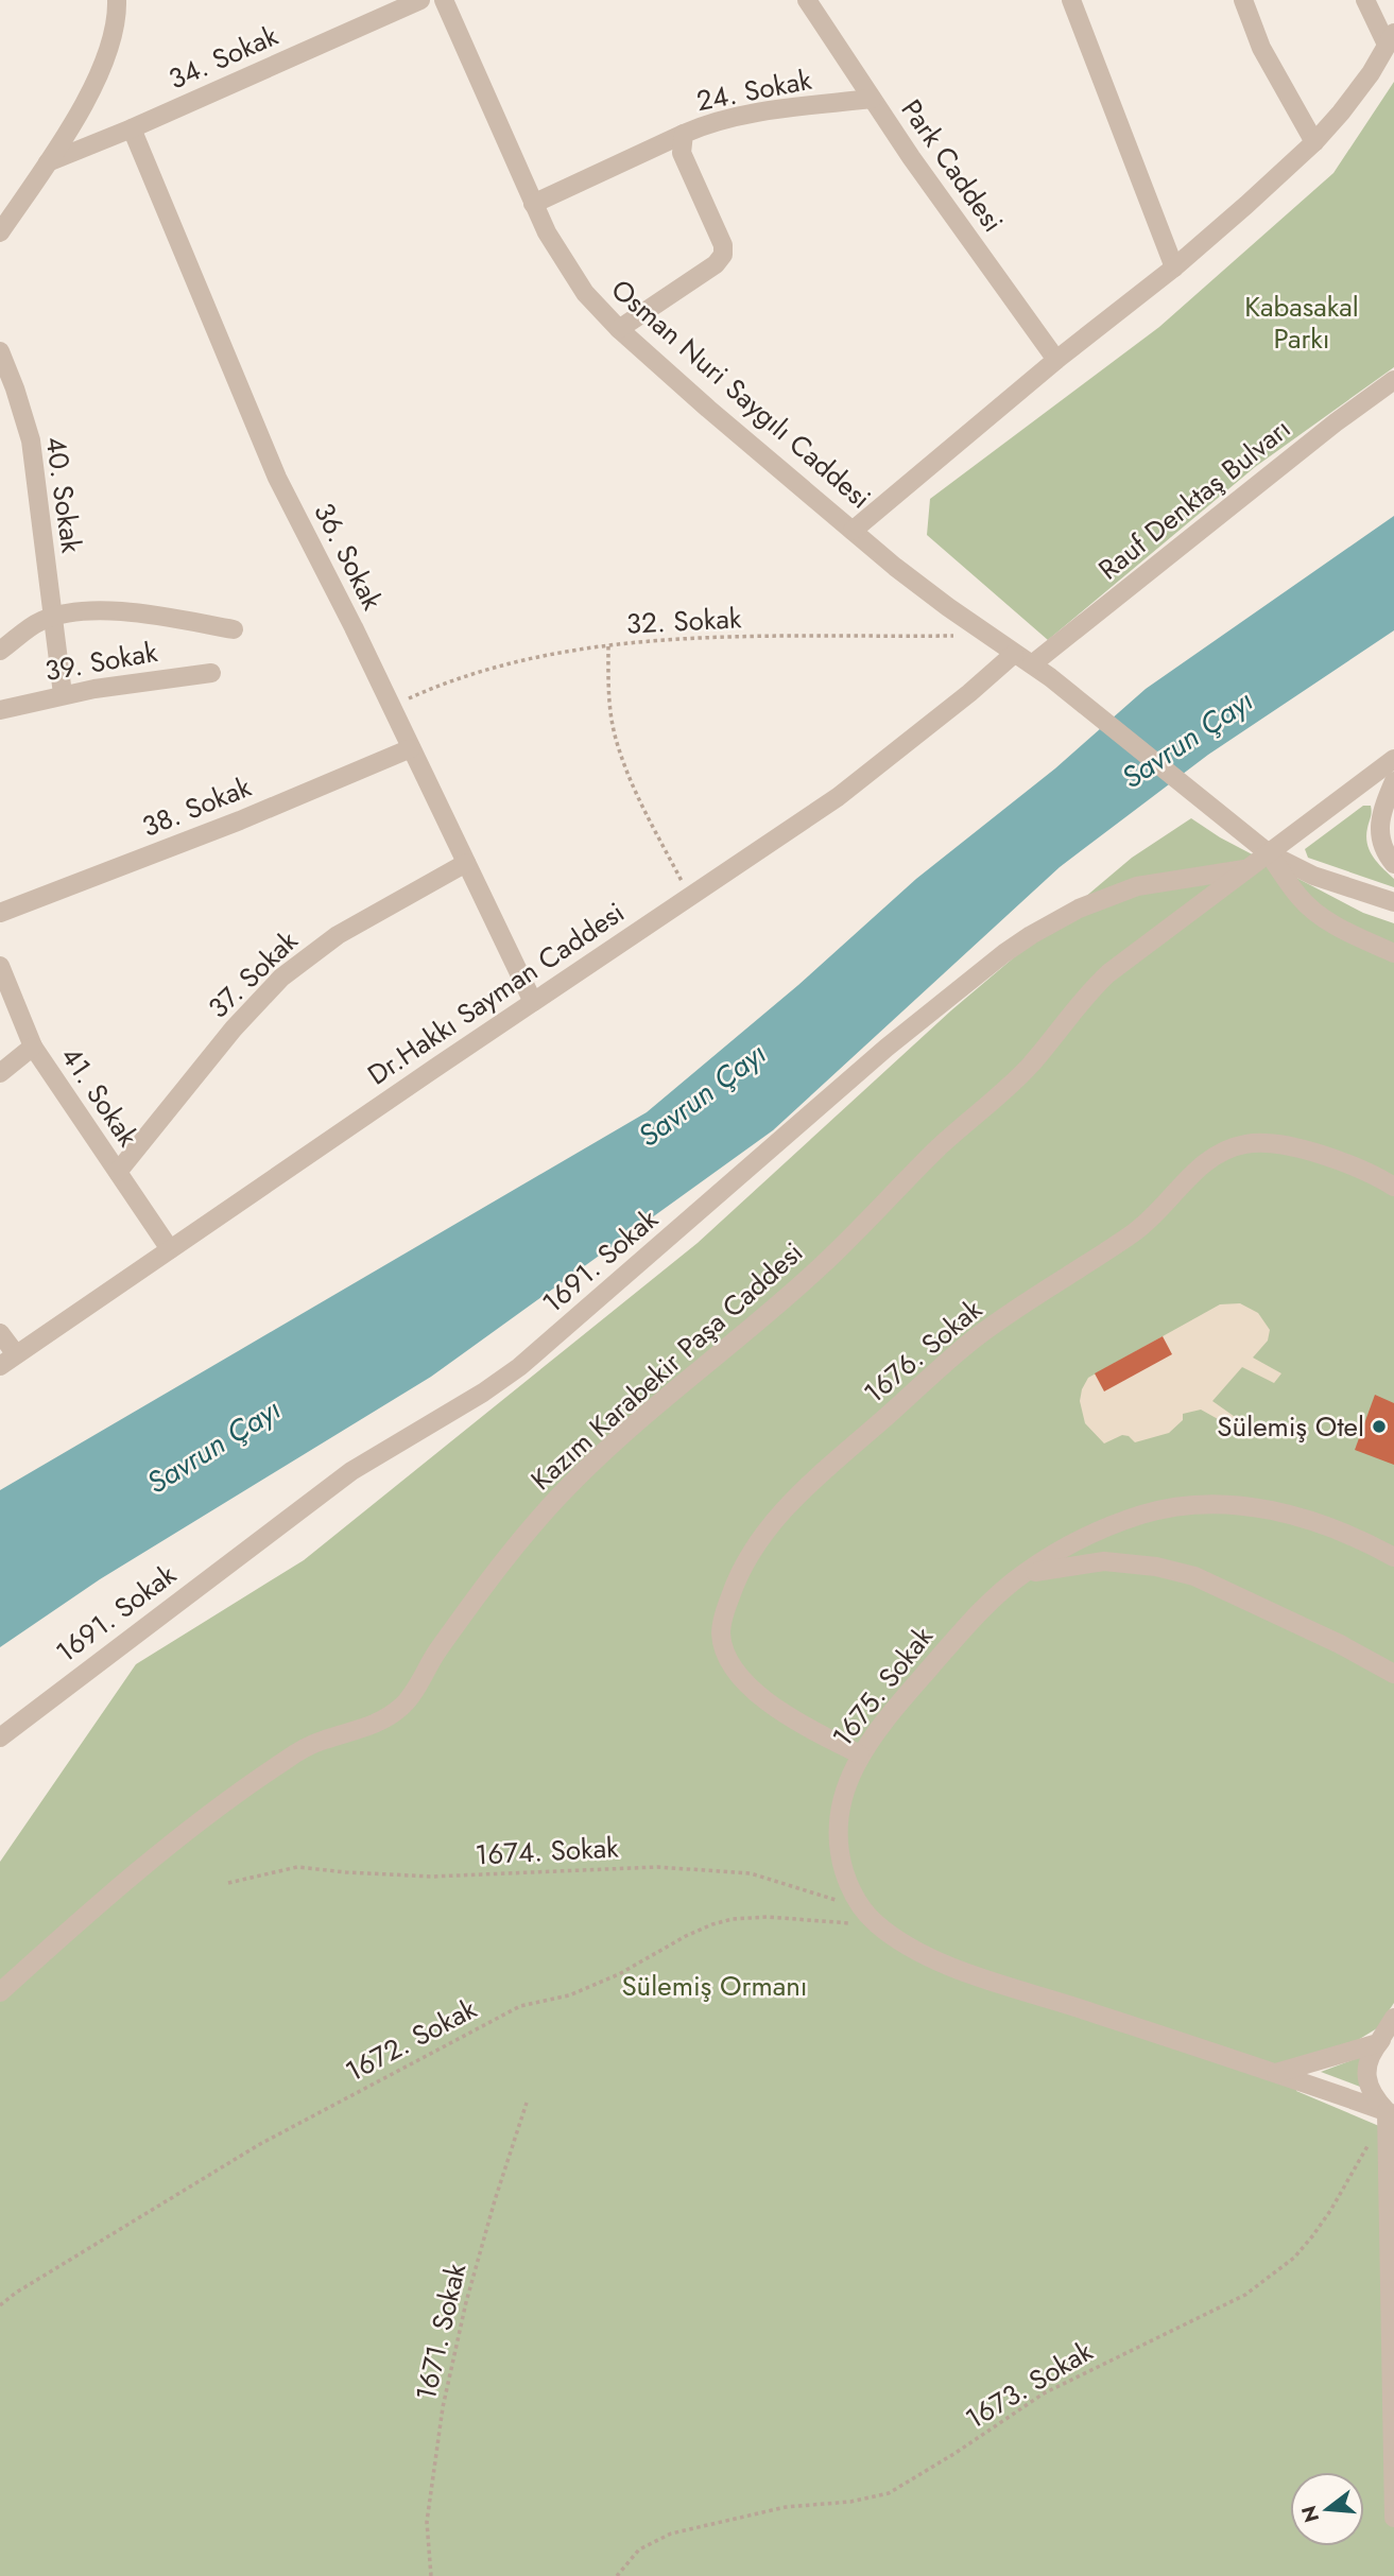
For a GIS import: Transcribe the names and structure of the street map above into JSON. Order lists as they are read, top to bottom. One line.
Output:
{"streets":{"street":["34. Sokak","24. Sokak","Park Caddesi","Osman Nuri Saygılı Caddesi","40. Sokak","Rauf Denktaş Bulvarı","36. Sokak","39. Sokak","38. Sokak","37. Sokak","Dr.Hakkı Sayman Caddesi","41. Sokak","1691. Sokak","1676. Sokak","Kazım Karabekir Paşa Caddesi","1675. Sokak"],"path":["32. Sokak","1674. Sokak","1672. Sokak","1671. Sokak","1673. Sokak"]},"crossings":[["34. Sokak","36. Sokak"],["24. Sokak","Park Caddesi"],["24. Sokak","Osman Nuri Saygılı Caddesi"],["Osman Nuri Saygılı Caddesi","Rauf Denktaş Bulvarı"],["Osman Nuri Saygılı Caddesi","32. Sokak"],["Osman Nuri Saygılı Caddesi","Dr.Hakkı Sayman Caddesi"],["Osman Nuri Saygılı Caddesi","Kazım Karabekir Paşa Caddesi"],["40. Sokak","39. Sokak"],["36. Sokak","32. Sokak"],["36. Sokak","38. Sokak"],["36. Sokak","37. Sokak"],["36. Sokak","Dr.Hakkı Sayman Caddesi"],["37. Sokak","41. Sokak"],["Dr.Hakkı Sayman Caddesi","41. Sokak"],["1691. Sokak","Kazım Karabekir Paşa Caddesi"],["1676. Sokak","1675. Sokak"],["1675. Sokak","1674. Sokak"],["1675. Sokak","1672. Sokak"],["1675. Sokak","1673. Sokak"]],"water":["Savrun Çayı"],"parks":["Kabasakal Parkı","Sülemiş Ormanı"],"places":["Sülemiş Otel"],"north":"left"}
